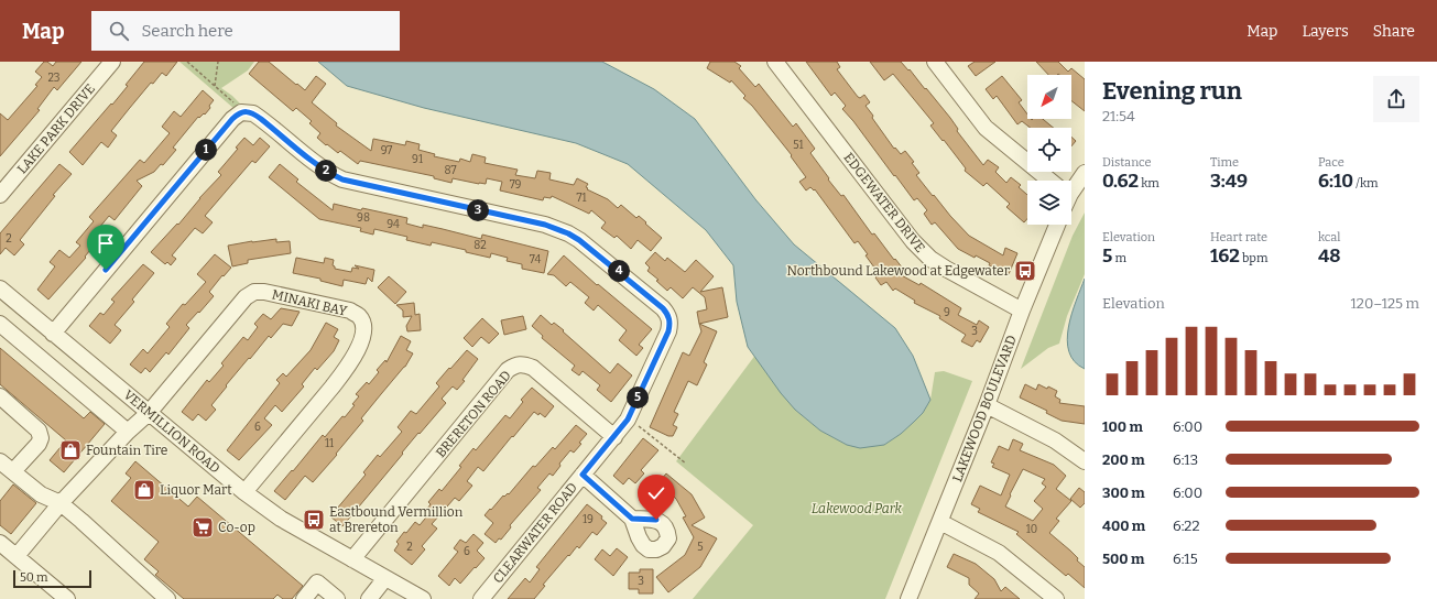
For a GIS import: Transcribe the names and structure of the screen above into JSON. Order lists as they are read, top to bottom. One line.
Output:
{"streets":{"street":["LAKE PARK DRIVE","EDGEWATER DRIVE","MINAKI BAY","LAKEWOOD BOULEVARD","BRERETON ROAD","VERMILLION ROAD","CLEARWATER ROAD"]},"crossings":[["EDGEWATER DRIVE","LAKEWOOD BOULEVARD"],["MINAKI BAY","VERMILLION ROAD"],["BRERETON ROAD","VERMILLION ROAD"],["BRERETON ROAD","CLEARWATER ROAD"]],"parks":["Lakewood Park"],"places":{"bus stop":["Northbound Lakewood at Edgewater","Eastbound Vermillion at Brereton"],"shop":["Fountain Tire","Liquor Mart"],"supermarket":["Co-op"]},"house_numbers":["23","51","97","91","87","79","71","98","94","2","82","74","9","3","6","11","19","10","2","5","6","3"],"scale_bar":"50 m","north":"bottom left","page":{"header":"Map","search":"Search here","nav":["Map","Layers","Share"],"heading":["Evening run","21:54"],"stats":[["Distance","0.62 km"],["Time","3:49"],["Pace","6:10 /km"],["Elevation","5 m"],["Heart rate","162 bpm"],["kcal","48"]],"pins":["1","2","3","4","5"],"chart":["Elevation","120–125 m"],"list":[{"name":"100 m","note":"6:00"},{"name":"200 m","note":"6:13"},{"name":"300 m","note":"6:00"},{"name":"400 m","note":"6:22"},{"name":"500 m","note":"6:15"}],"scale":"50 m"}}
